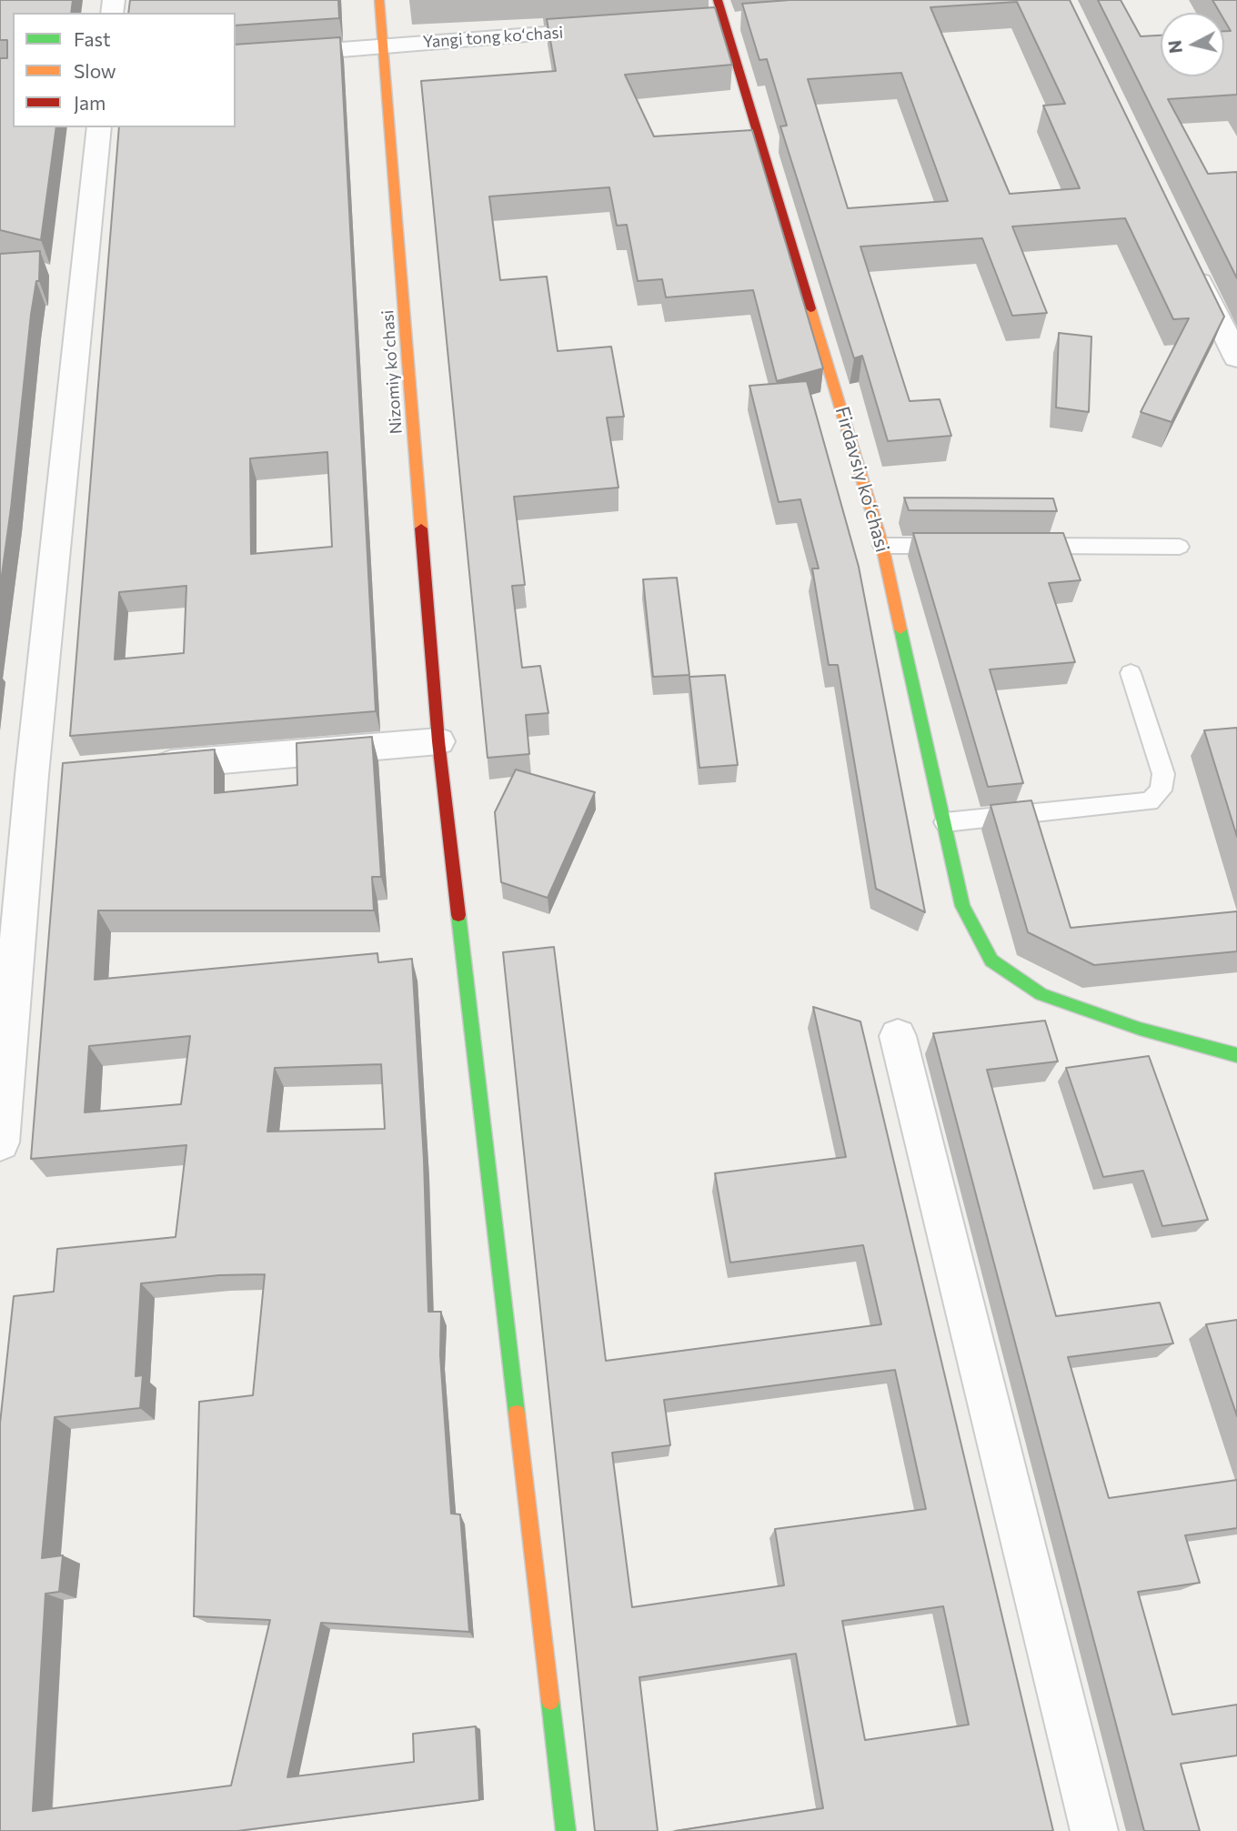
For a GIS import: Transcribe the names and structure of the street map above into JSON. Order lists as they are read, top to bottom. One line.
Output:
{"streets":{"street":["Yangi tong koʻchasi","Nizomiy koʻchasi","Firdavsiy koʻchasi"]},"crossings":[["Yangi tong koʻchasi","Nizomiy koʻchasi"]],"legend":["Fast","Slow","Jam"],"north":"left"}
